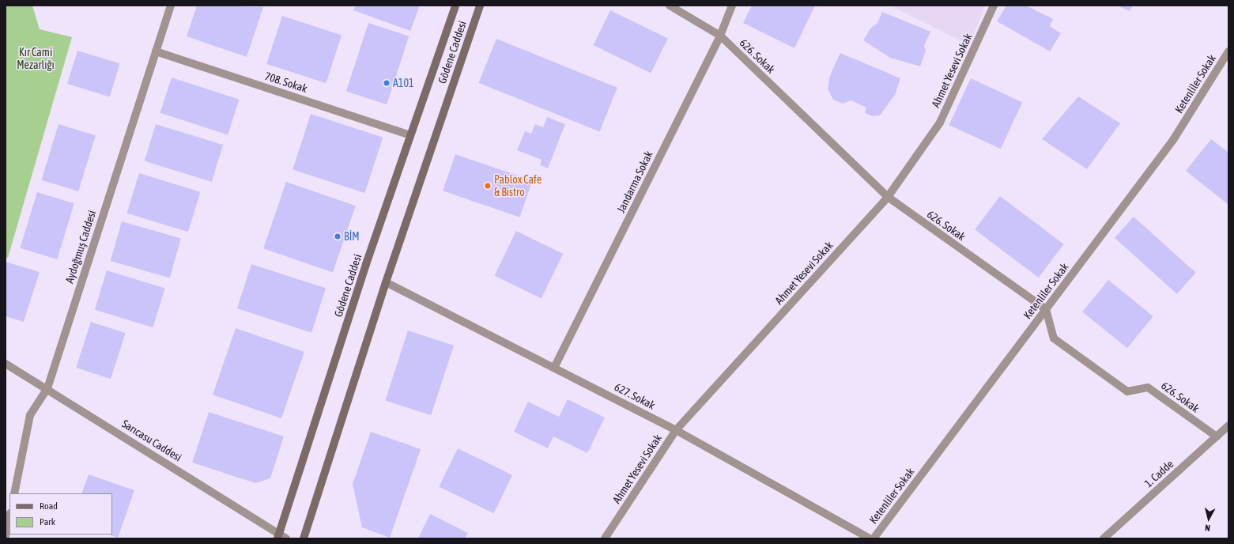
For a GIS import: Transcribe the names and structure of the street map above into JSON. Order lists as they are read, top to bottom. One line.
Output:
{"streets":{"main road":["Gödene Caddesi"],"street":["626. Sokak","Ahmet Yesevi Sokak","708. Sokak","Ketenliler Sokak","Jandarma Sokak","Aydoğmuş Caddesi","627. Sokak","Sarıcasu Caddesi","1. Cadde"]},"crossings":[["Gödene Caddesi","708. Sokak"],["Gödene Caddesi","627. Sokak"],["Gödene Caddesi","Sarıcasu Caddesi"],["626. Sokak","Ahmet Yesevi Sokak"],["626. Sokak","Ketenliler Sokak"],["626. Sokak","Jandarma Sokak"],["626. Sokak","1. Cadde"],["Ahmet Yesevi Sokak","627. Sokak"],["708. Sokak","Aydoğmuş Caddesi"],["Jandarma Sokak","627. Sokak"],["Aydoğmuş Caddesi","Sarıcasu Caddesi"]],"parks":["Kır Cami Mezarlığı"],"places":["A101","Pablox Cafe & Bistro","BİM"],"legend":["Road","Park"],"north":"bottom"}
